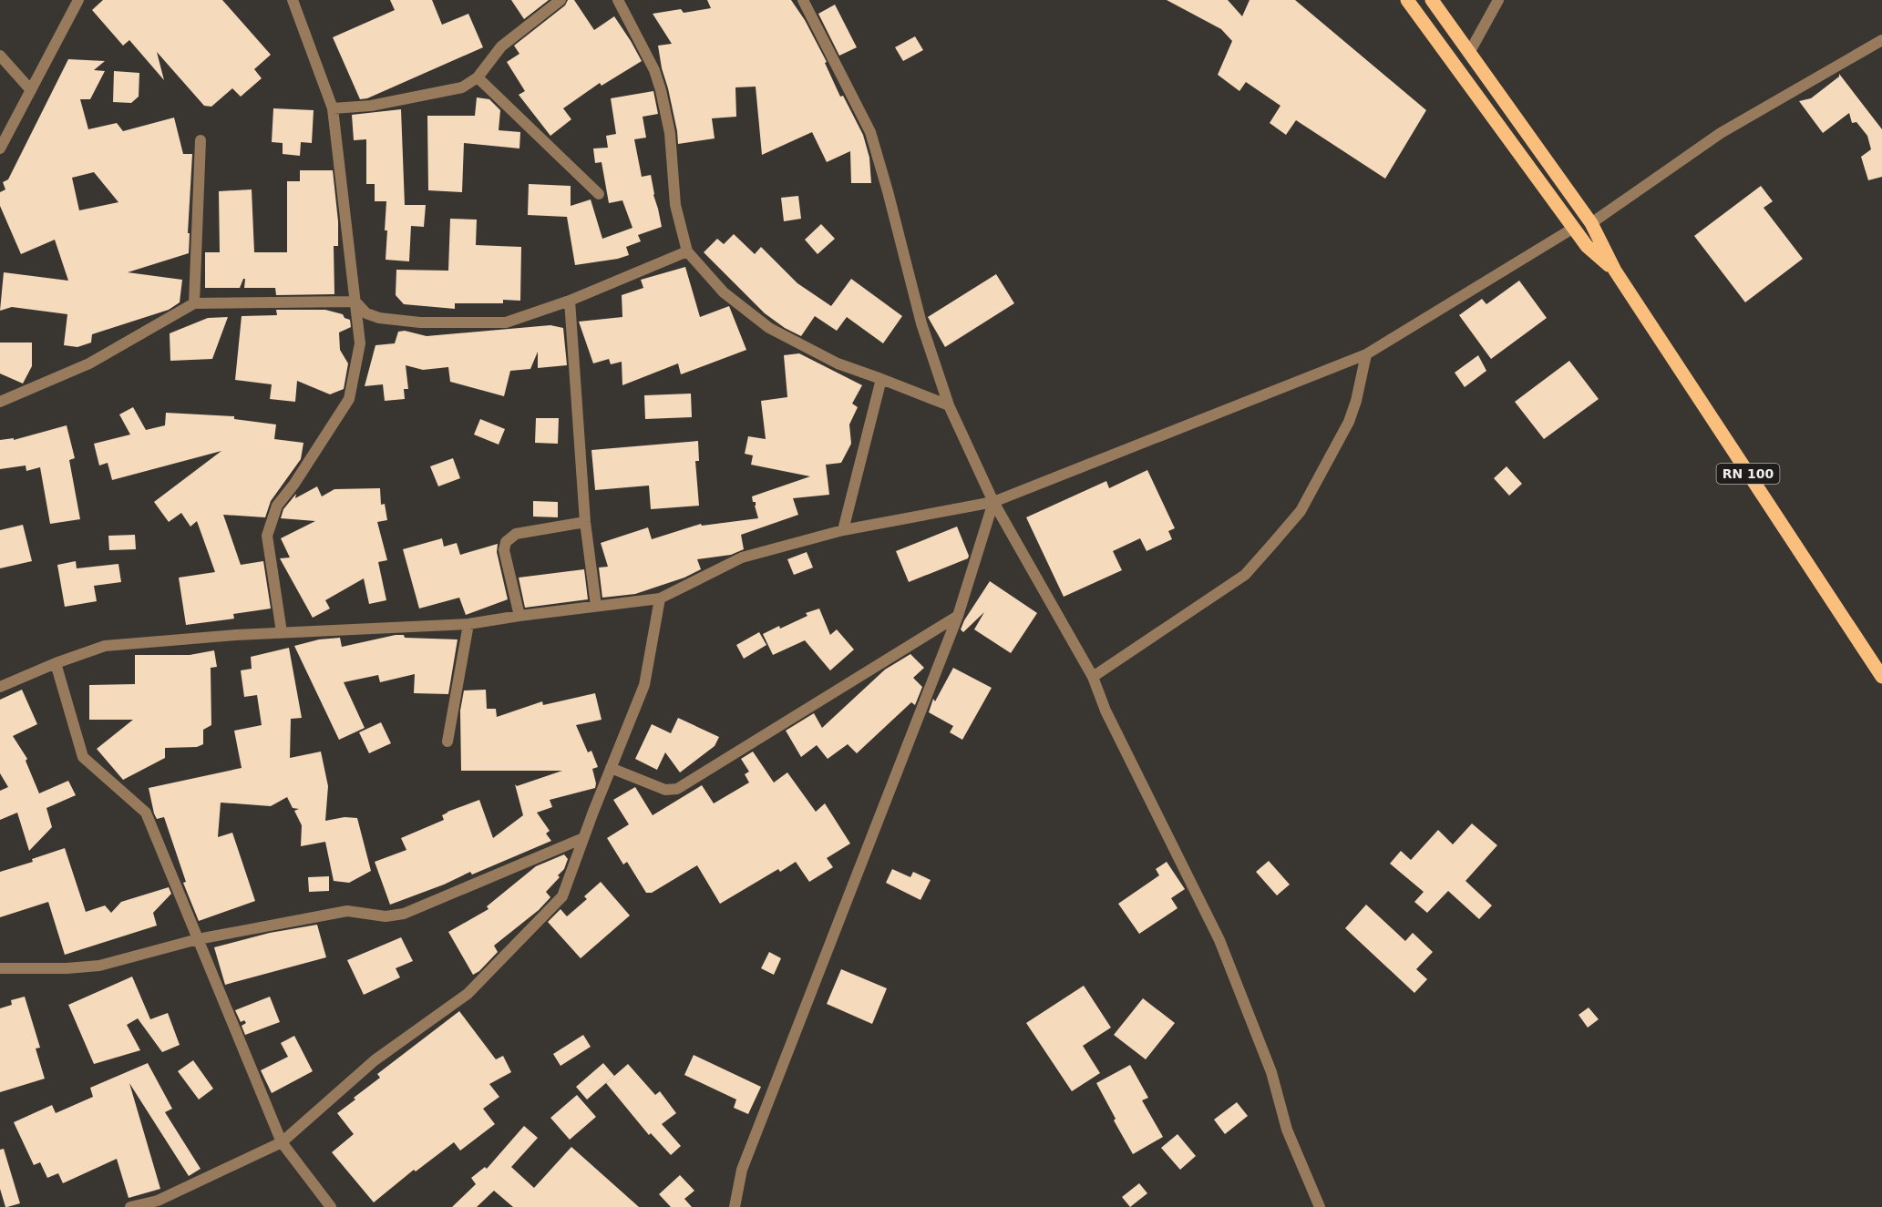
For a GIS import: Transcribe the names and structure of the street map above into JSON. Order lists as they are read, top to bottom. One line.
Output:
{"streets":{"main road":["RN 100"]}}
